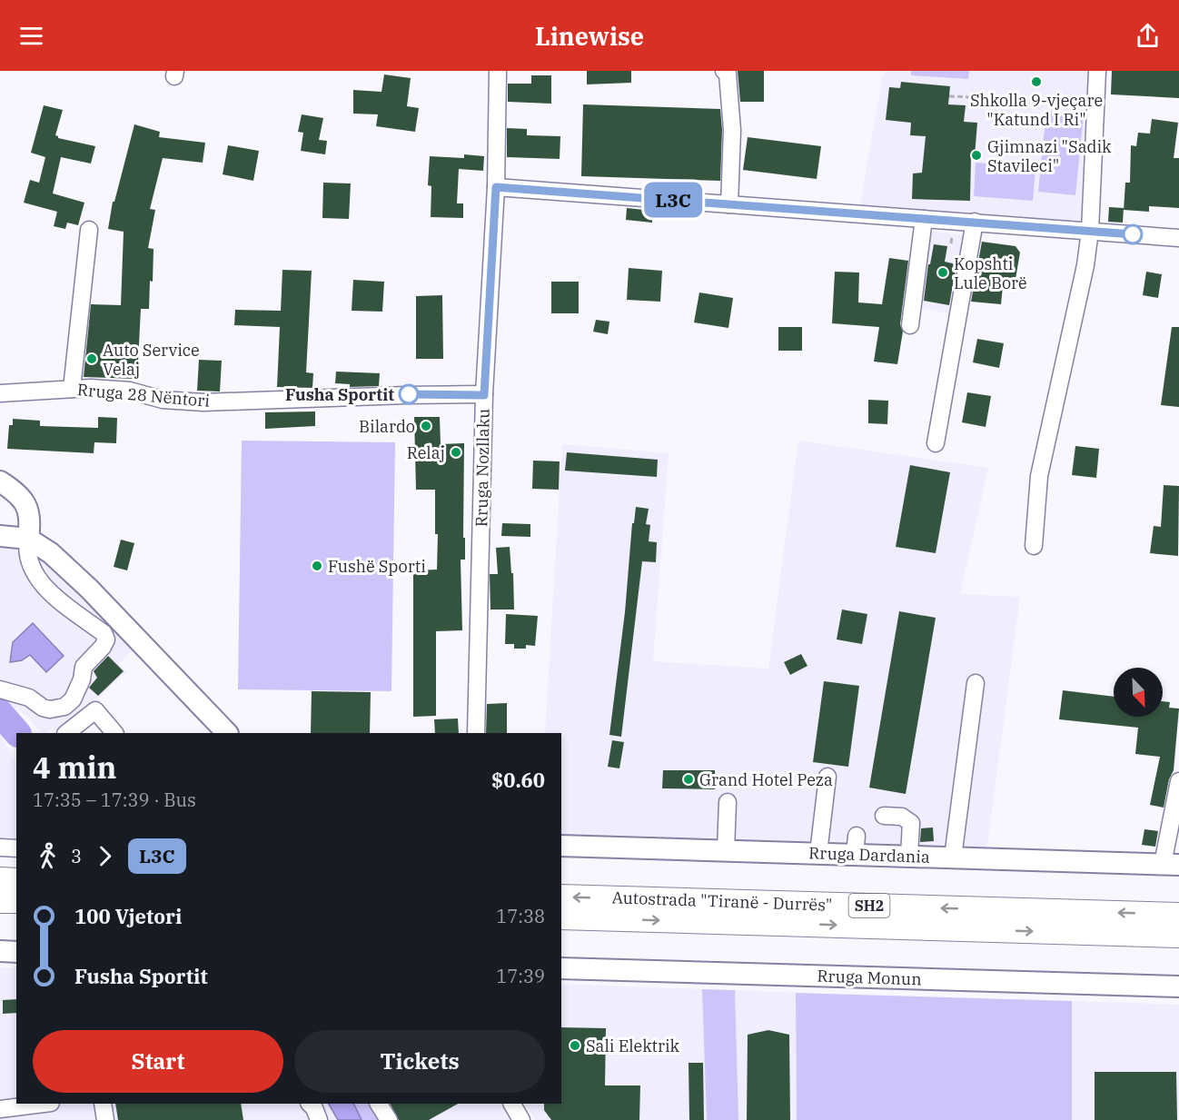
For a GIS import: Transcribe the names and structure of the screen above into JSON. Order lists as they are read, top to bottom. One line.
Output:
{"streets":{"highway":["Autostrada \"Tiranë - Durrës\"","SH2"],"main road":["Rruga Dardania","Rruga Monun"],"street":["Rruga 28 Nëntori","Rruga Nozllaku"]},"crossings":[["Rruga 28 Nëntori","Rruga Nozllaku"]],"places":["Shkolla 9-vjeçare \"Katund I Ri\"","Gjimnazi \"Sadik Stavileci\"","Kopshti Lule Borë","Auto Service Velaj","Fusha Sportit","Bilardo","Relaj","Fushë Sporti","Grand Hotel Peza","Sali Elektrik"],"lines":["bus line L3C"],"north":"bottom right","page":{"header":"Linewise","on_map":"L3C","heading":["4 min","17:35 – 17:39 · Bus","$0.60"],"legs":["3","L3C"],"list":[{"name":"100 Vjetori","value":"17:38"},{"name":"Fusha Sportit","value":"17:39"}],"buttons":["Start","Tickets"]}}
